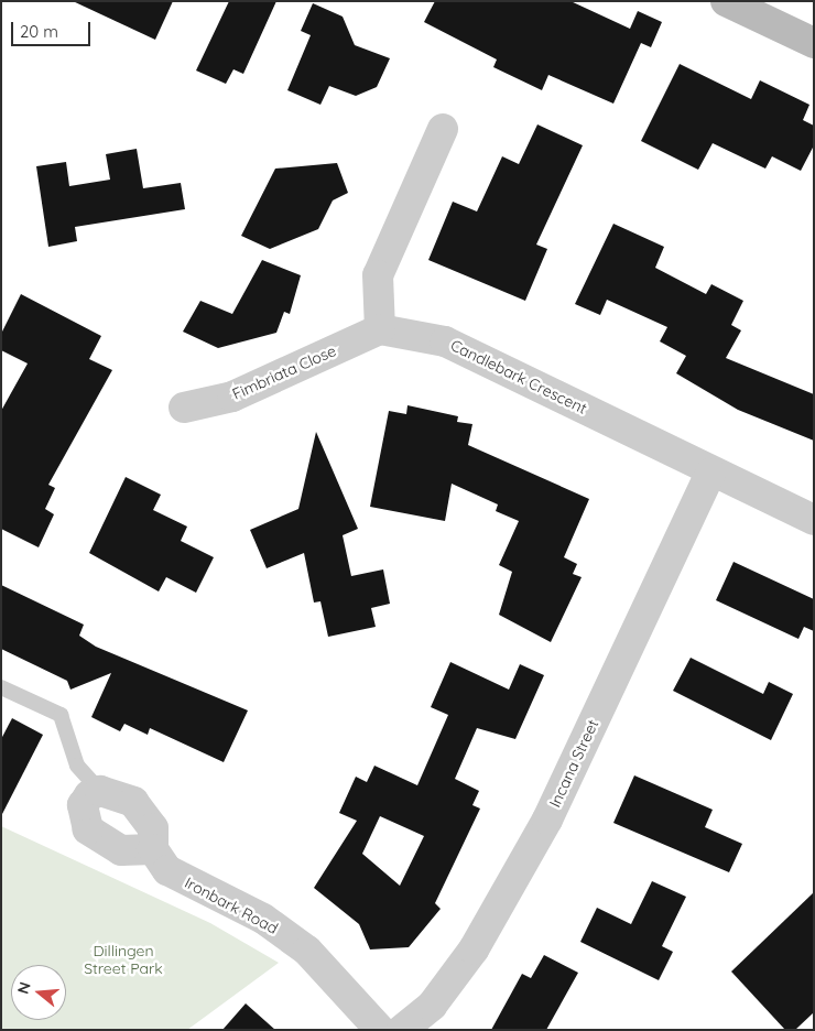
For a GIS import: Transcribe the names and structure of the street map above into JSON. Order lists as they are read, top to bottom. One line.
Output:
{"streets":{"street":["Fimbriata Close","Candlebark Crescent","Incana Street","Ironbark Road"]},"crossings":[["Fimbriata Close","Candlebark Crescent"],["Candlebark Crescent","Incana Street"]],"parks":["Dillingen Street Park"],"scale_bar":"20 m","north":"left"}
